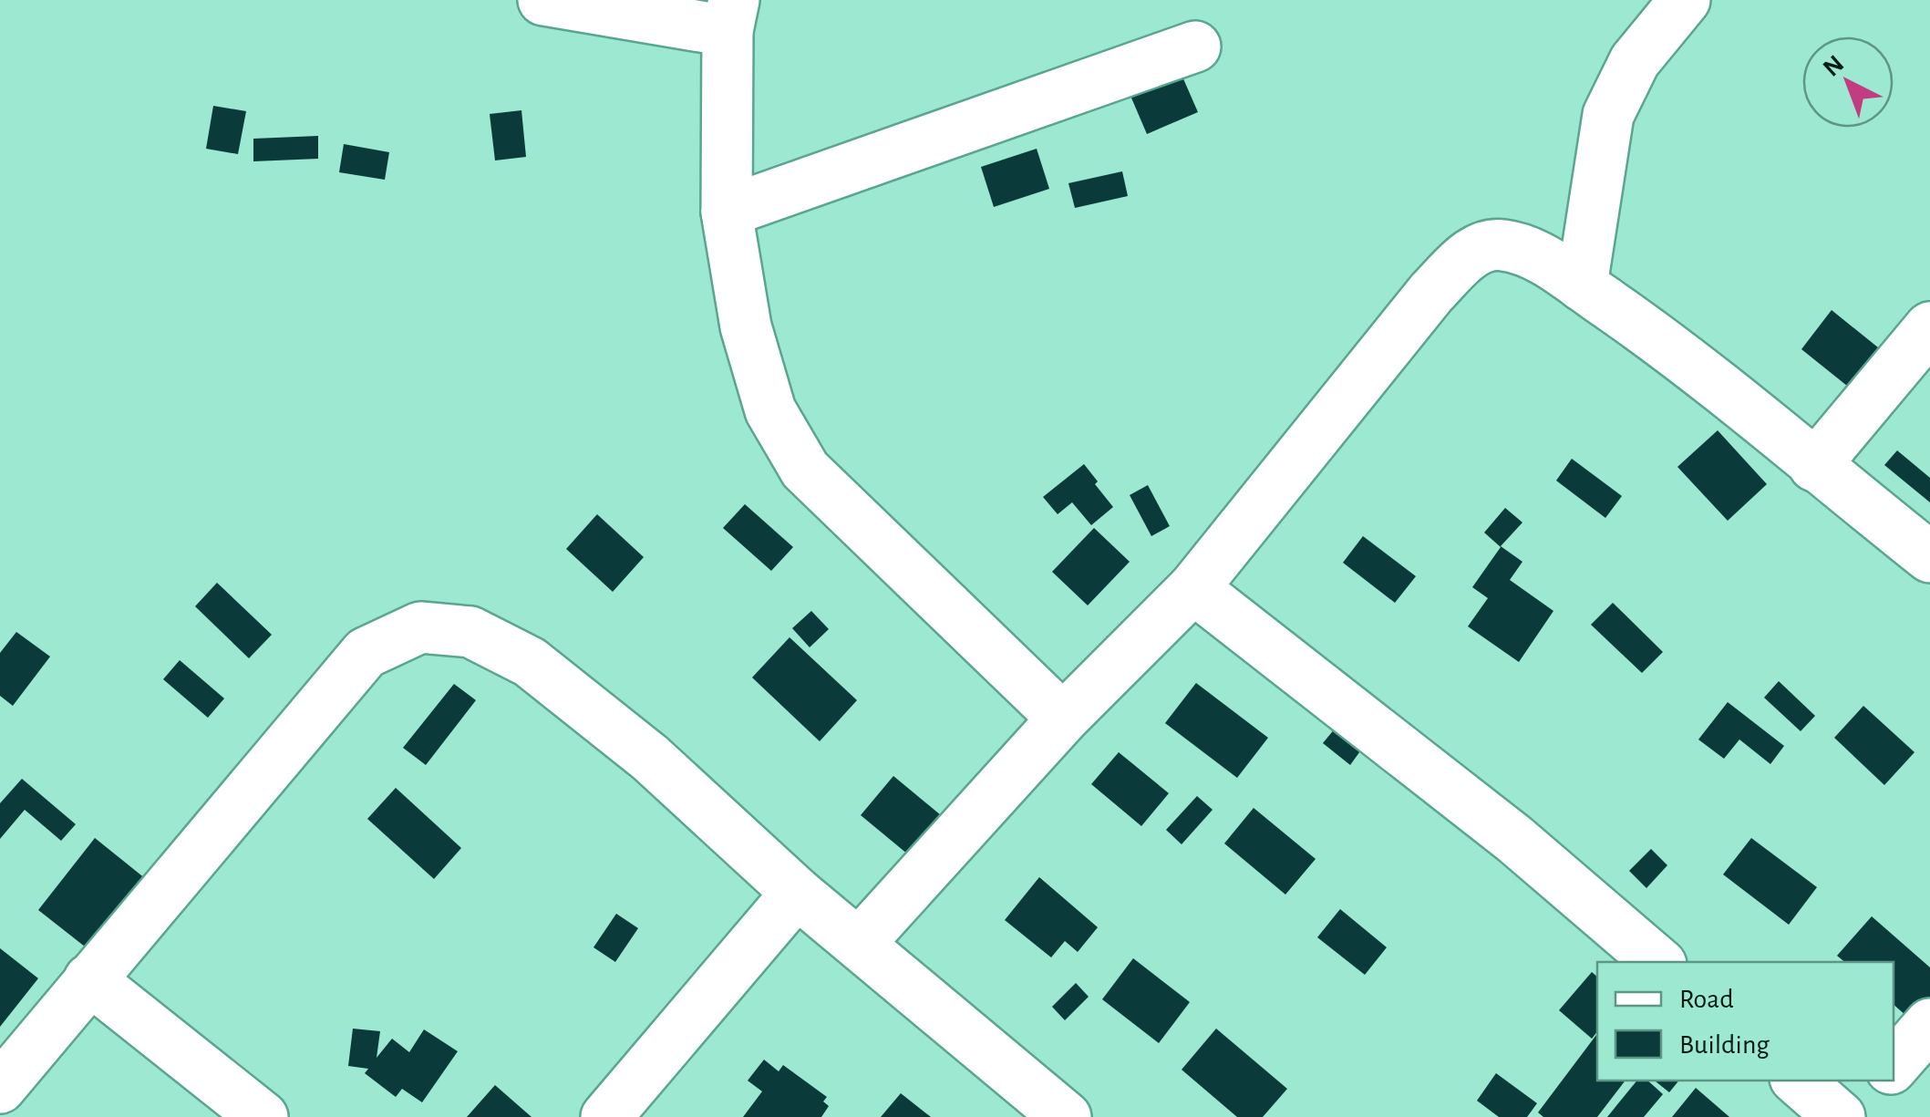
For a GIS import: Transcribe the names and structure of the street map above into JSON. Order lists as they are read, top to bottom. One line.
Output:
{"legend":["Road","Building"],"north":"top left"}
